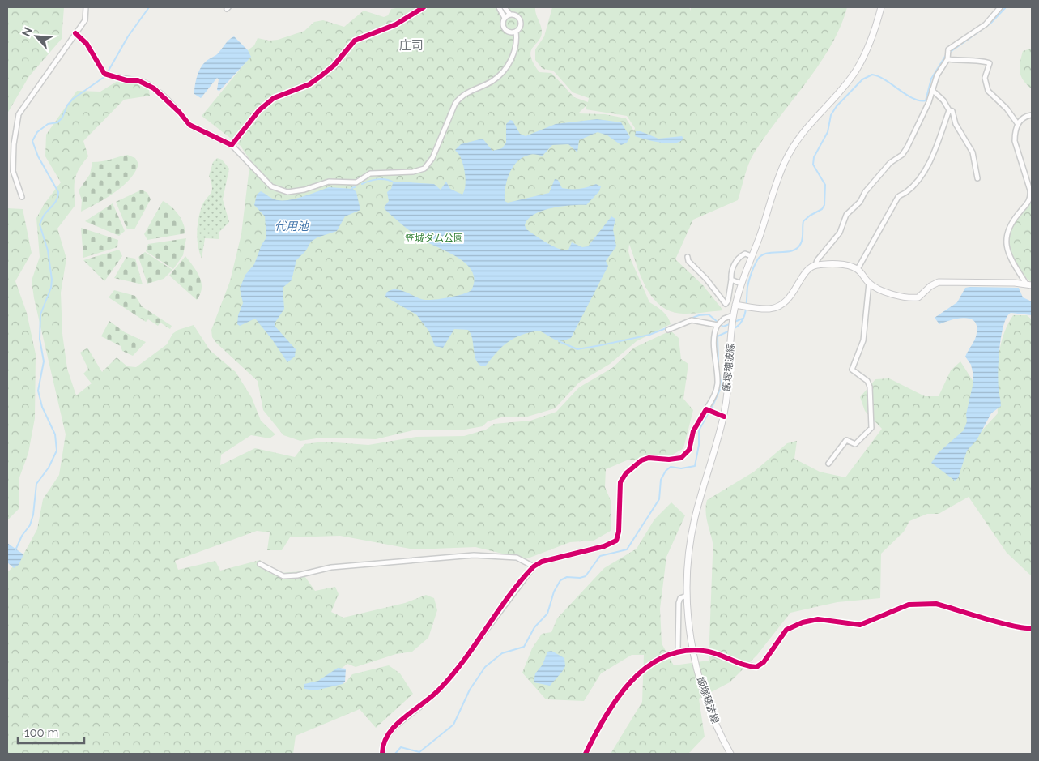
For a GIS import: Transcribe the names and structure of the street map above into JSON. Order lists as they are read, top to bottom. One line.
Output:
{"streets":{"main road":["飯塚穂波線"]},"districts":["庄司"],"water":["代用池"],"parks":["笠城ダム公園"],"scale_bar":"100 m","north":"top left"}
